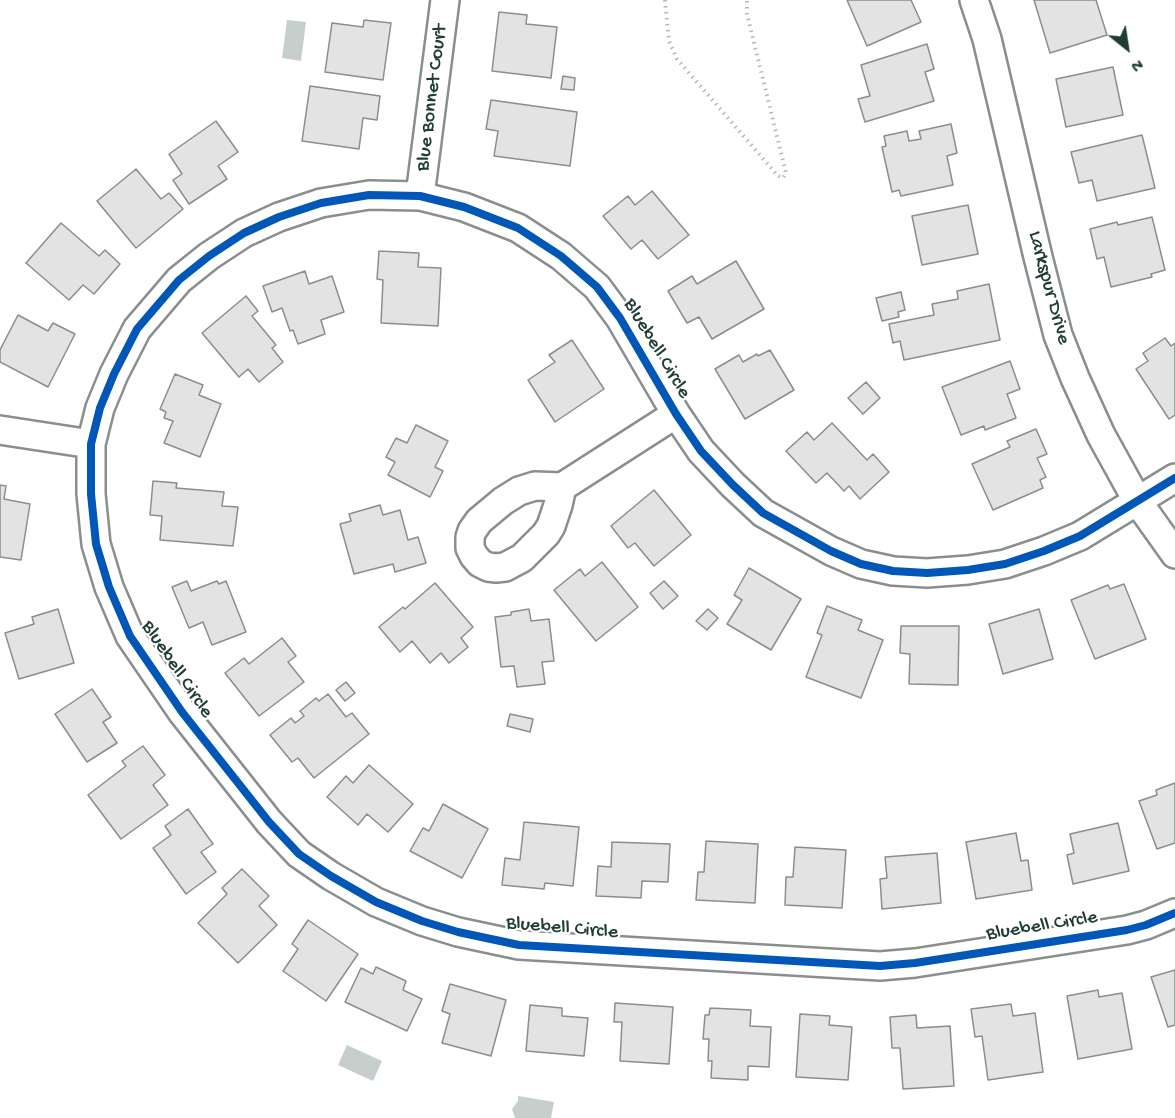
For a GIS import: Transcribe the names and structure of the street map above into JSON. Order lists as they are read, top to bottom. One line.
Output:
{"streets":{"street":["Blue Bonnet Court","Larkspur Drive","Bluebell Circle"]},"crossings":[["Blue Bonnet Court","Bluebell Circle"],["Larkspur Drive","Bluebell Circle"]],"north":"bottom right"}
